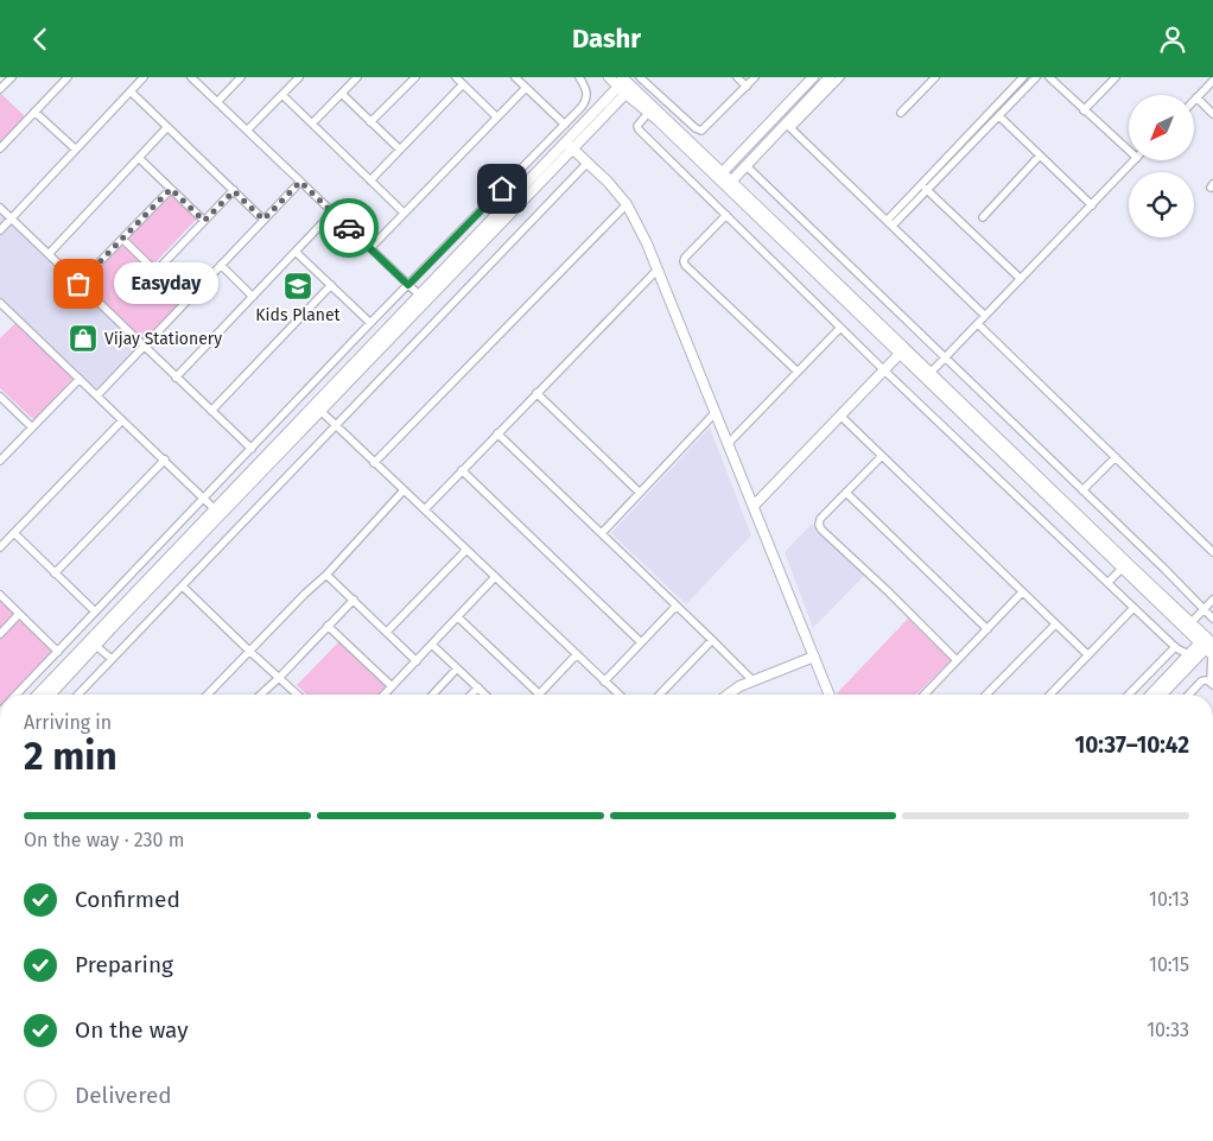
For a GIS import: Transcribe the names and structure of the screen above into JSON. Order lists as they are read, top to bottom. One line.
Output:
{"places":{"other":["Easyday"],"school or university":["Kids Planet"],"shop":["Vijay Stationery"]},"north":"bottom left","page":{"header":"Dashr","bubble":"Easyday","heading":["2 min","Arriving in","10:37–10:42"],"bar":"On the way · 230 m","list":[["Confirmed","10:13"],["Preparing","10:15"],["On the way","10:33"],"Delivered"]}}
